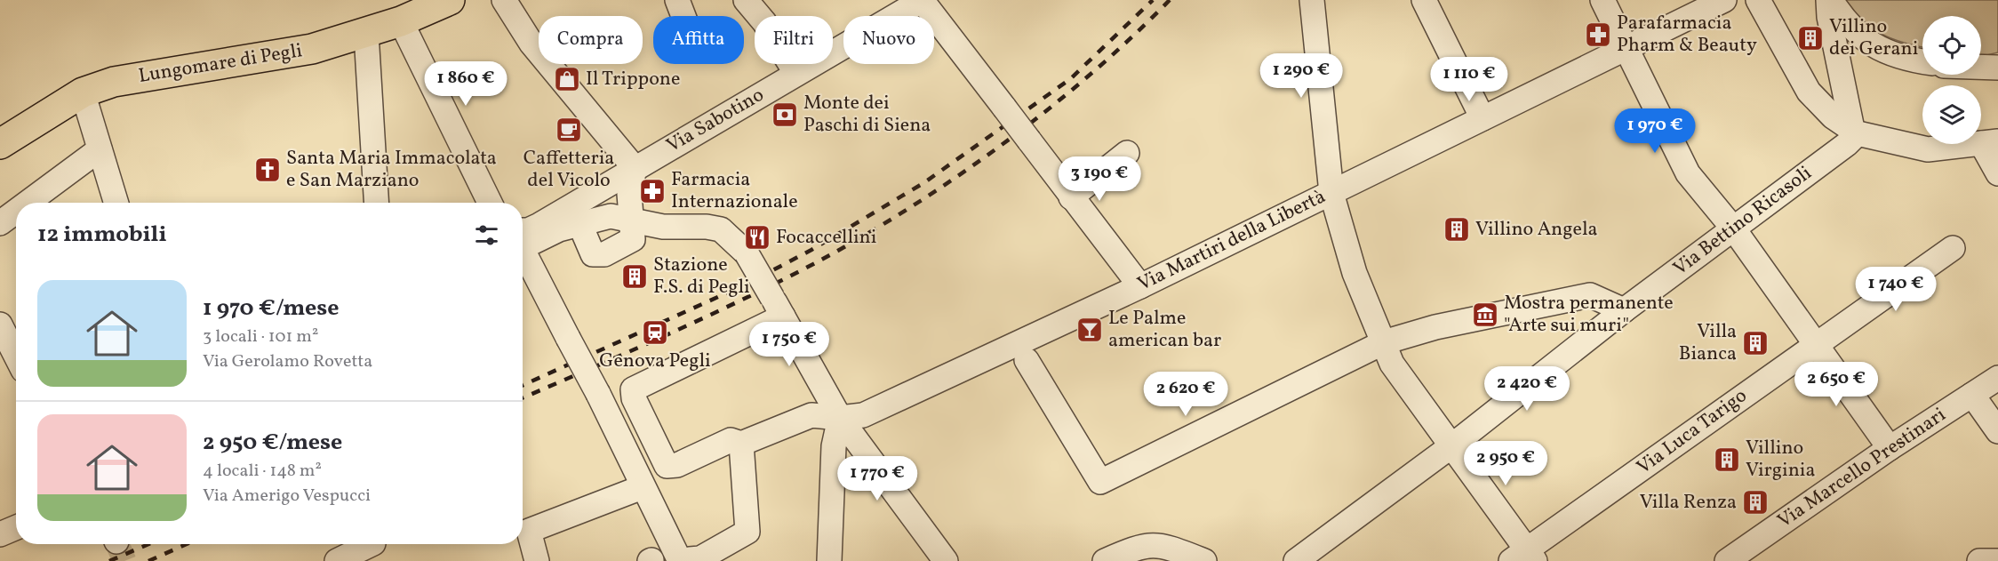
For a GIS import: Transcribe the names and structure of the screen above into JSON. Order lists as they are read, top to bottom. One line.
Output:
{"streets":{"main road":["Lungomare di Pegli"],"street":["Via Sabotino","Via Bettino Ricasoli","Via Martiri della Libertà","Via Luca Tarigo","Via Marcello Prestinari"]},"places":{"pharmacy":["Parafarmacia Pharm & Beauty","Farmacia Internazionale"],"building":["Villino dei Gerani","Villino Angela","Stazione F.S. di Pegli","Villa Bianca","Villino Virginia","Villa Renza"],"shop":["Il Trippone"],"bank":["Monte dei Paschi di Siena"],"cafe":["Caffetteria del Vicolo"],"church":["Santa Maria Immacolata e San Marziano"],"restaurant":["Focaccellini"],"museum":["Mostra permanente \"Arte sui muri\""],"bar":["Le Palme american bar"],"station":["Genova Pegli"]},"page":{"chip":["Compra","Affitta","Filtri","Nuovo"],"price":["1 290 €","1 110 €","1 860 €","1 970 €","3 190 €","1 740 €","1 750 €","2 650 €","2 420 €","2 620 €","2 950 €","1 770 €"],"heading":"12 immobili","list":[{"name":"1 970 €/mese","note":"3 locali · 101 m² · Via Gerolamo Rovetta"},{"name":"2 950 €/mese","note":"4 locali · 148 m² · Via Amerigo Vespucci"}]}}
